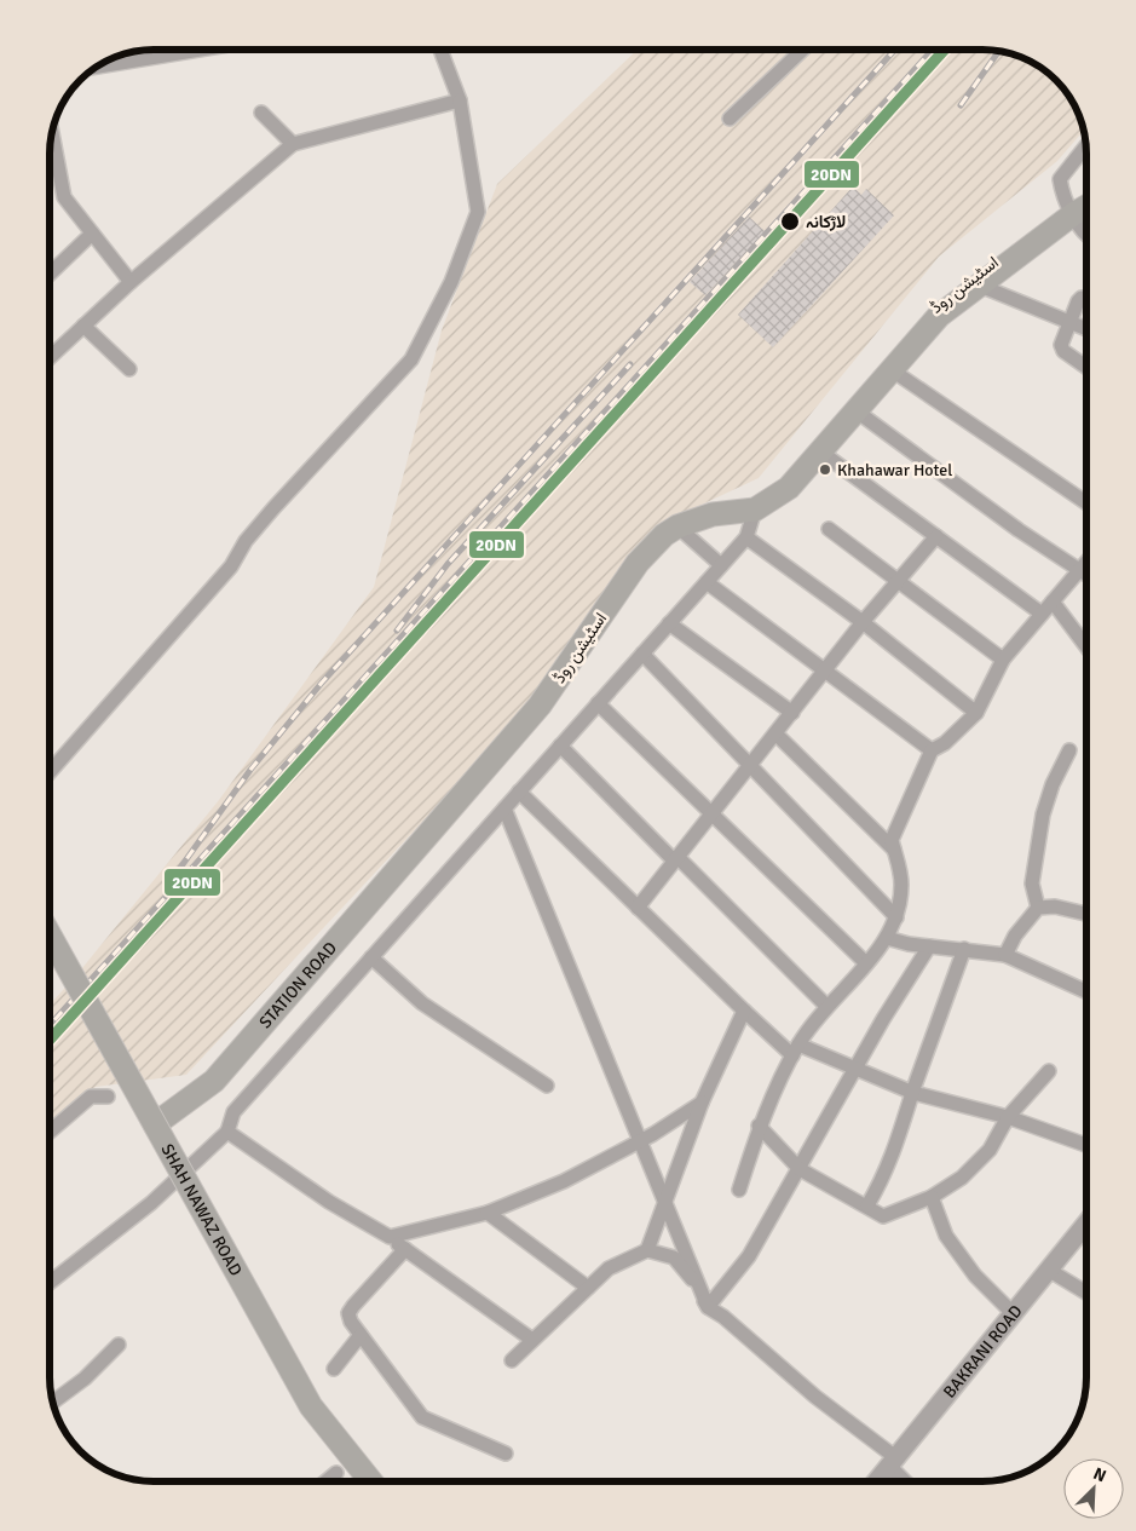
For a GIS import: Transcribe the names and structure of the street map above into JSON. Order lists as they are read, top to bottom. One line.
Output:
{"streets":{"main road":["اسٹیشن روڈ","STATION ROAD","SHAH NAWAZ ROAD"],"street":["BAKRANI ROAD"]},"crossings":[["اسٹیشن روڈ","STATION ROAD"],["STATION ROAD","SHAH NAWAZ ROAD"]],"places":["لاڑکانہ","Khahawar Hotel"],"lines":["transit line 20DN"],"north":"top right"}
